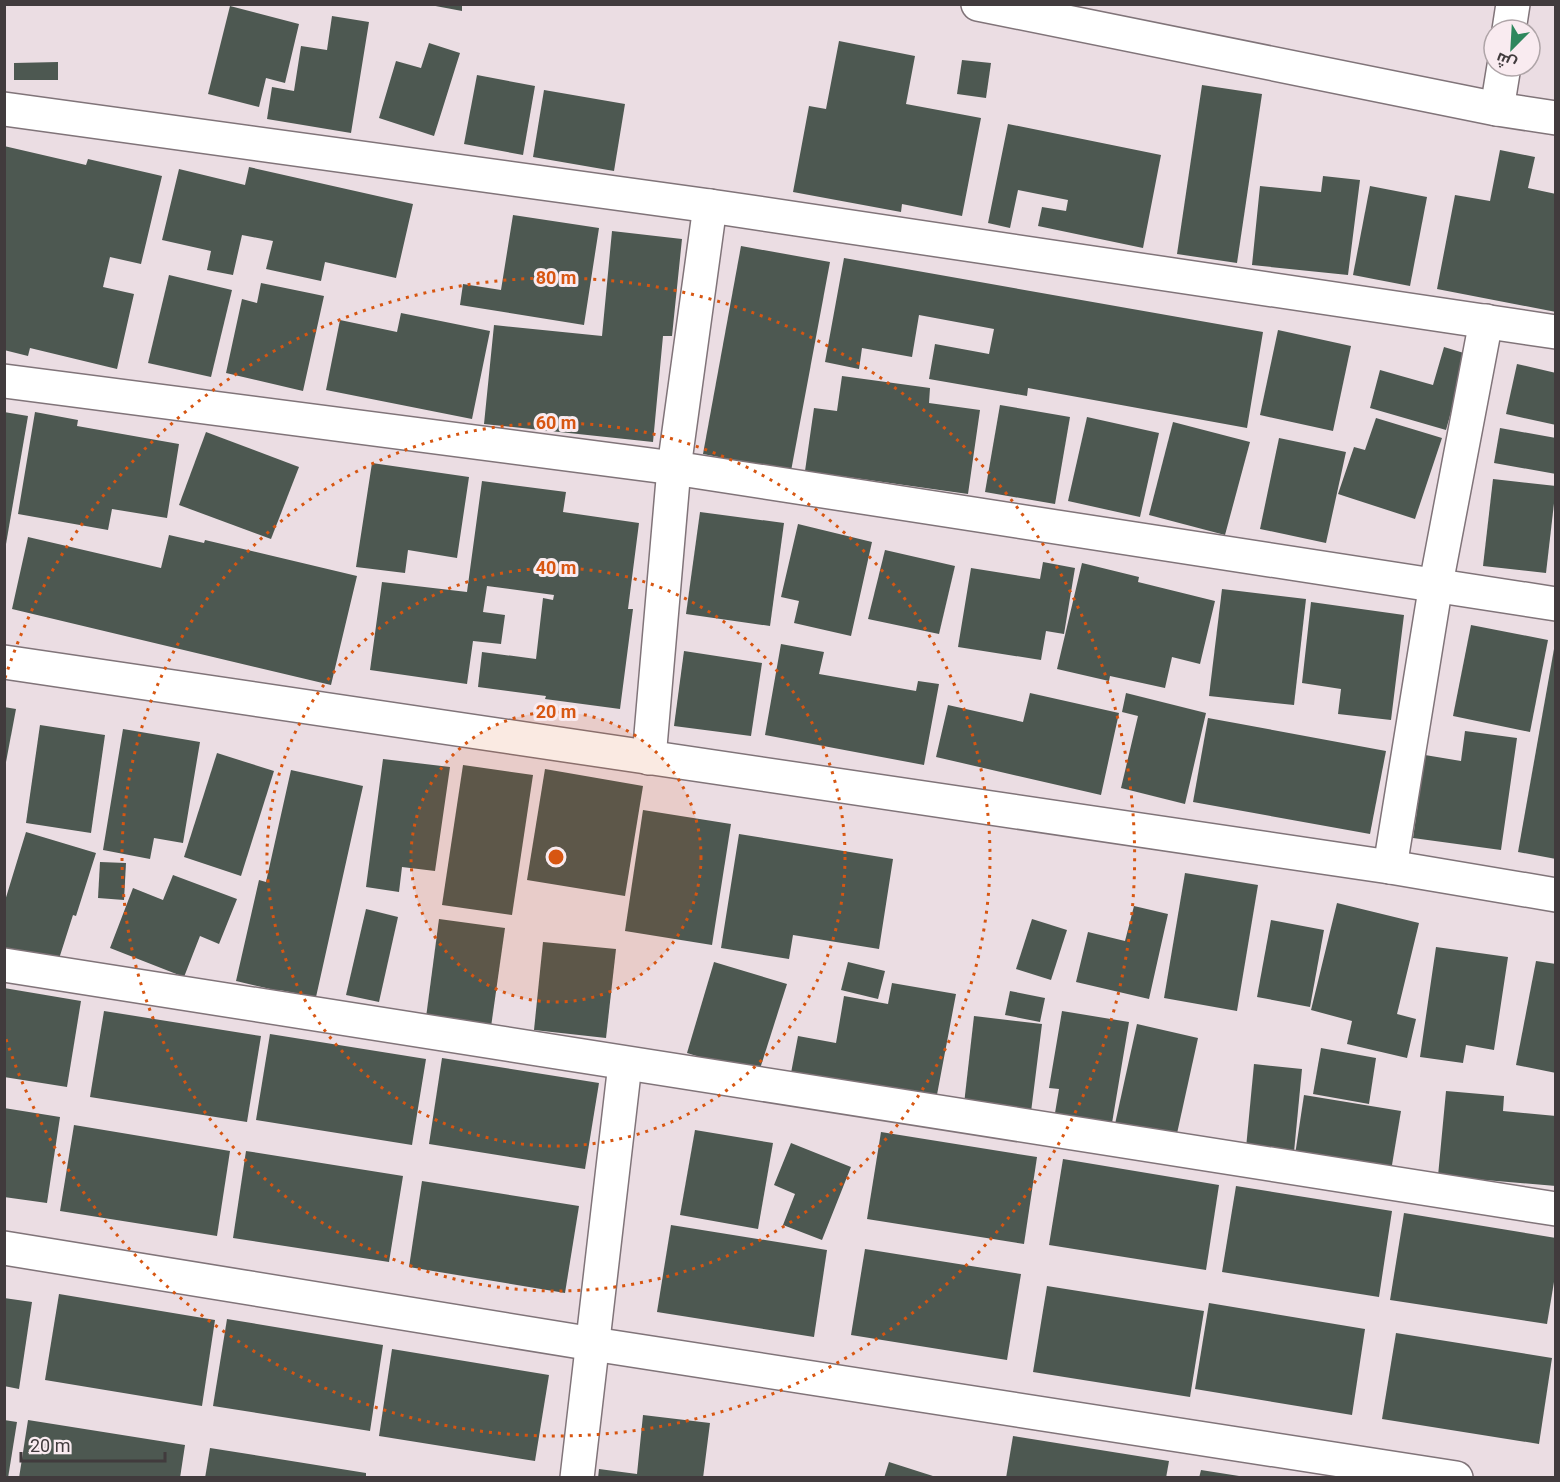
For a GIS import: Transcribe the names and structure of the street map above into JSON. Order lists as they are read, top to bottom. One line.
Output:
{"scale_bar":"20 m","north":"bottom left","rings":["80 m","60 m","40 m","20 m"]}
